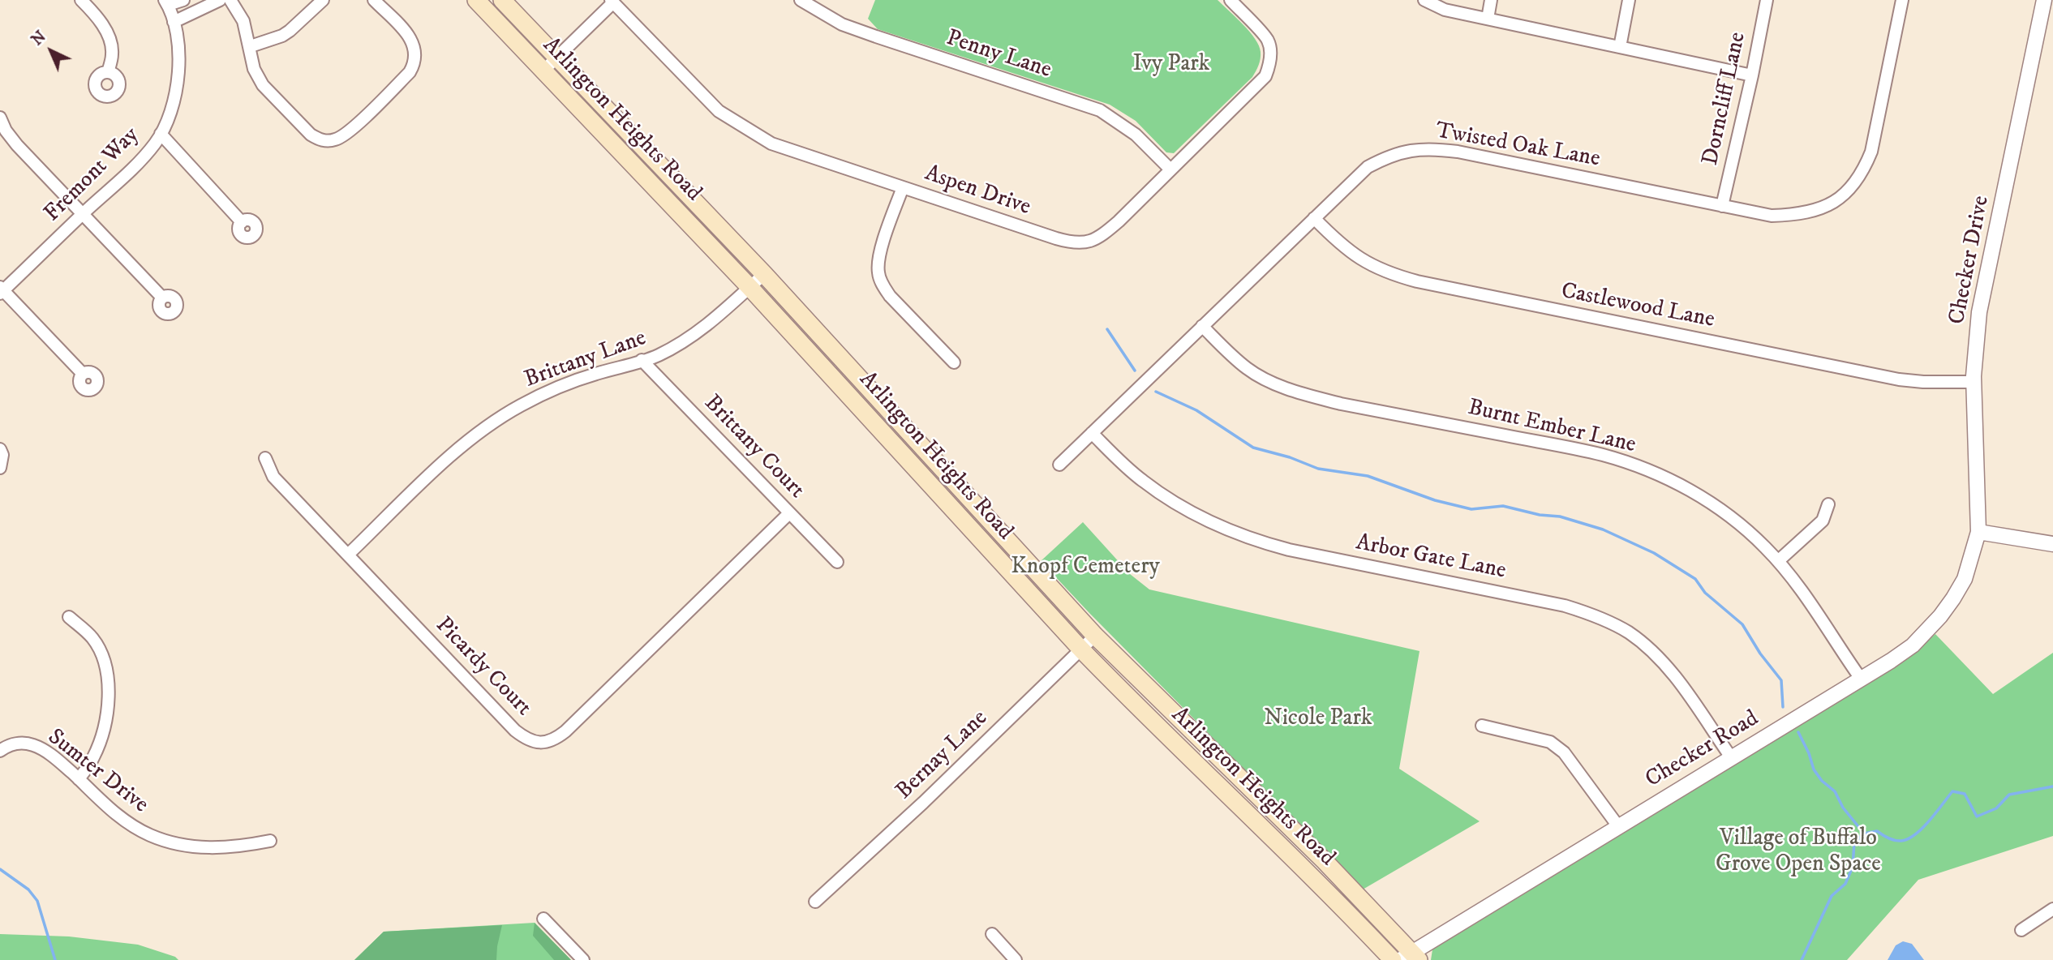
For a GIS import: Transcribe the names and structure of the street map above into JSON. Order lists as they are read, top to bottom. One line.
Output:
{"streets":{"main road":["Arlington Heights Road"],"street":["Penny Lane","Dorncliff Lane","Twisted Oak Lane","Fremont Way","Aspen Drive","Checker Drive","Castlewood Lane","Brittany Lane","Burnt Ember Lane","Brittany Court","Arbor Gate Lane","Picardy Court","Checker Road","Bernay Lane","Sumter Drive"]},"crossings":[["Penny Lane","Aspen Drive"],["Dorncliff Lane","Twisted Oak Lane"],["Arlington Heights Road","Brittany Lane"],["Arlington Heights Road","Checker Road"],["Arlington Heights Road","Bernay Lane"],["Twisted Oak Lane","Castlewood Lane"],["Twisted Oak Lane","Burnt Ember Lane"],["Twisted Oak Lane","Arbor Gate Lane"],["Checker Drive","Castlewood Lane"],["Checker Drive","Checker Road"],["Brittany Lane","Brittany Court"],["Brittany Lane","Picardy Court"],["Burnt Ember Lane","Checker Road"],["Brittany Court","Picardy Court"],["Arbor Gate Lane","Checker Road"]],"parks":["Ivy Park","Knopf Cemetery","Nicole Park","Village of Buffalo Grove Open Space"],"north":"top left"}
